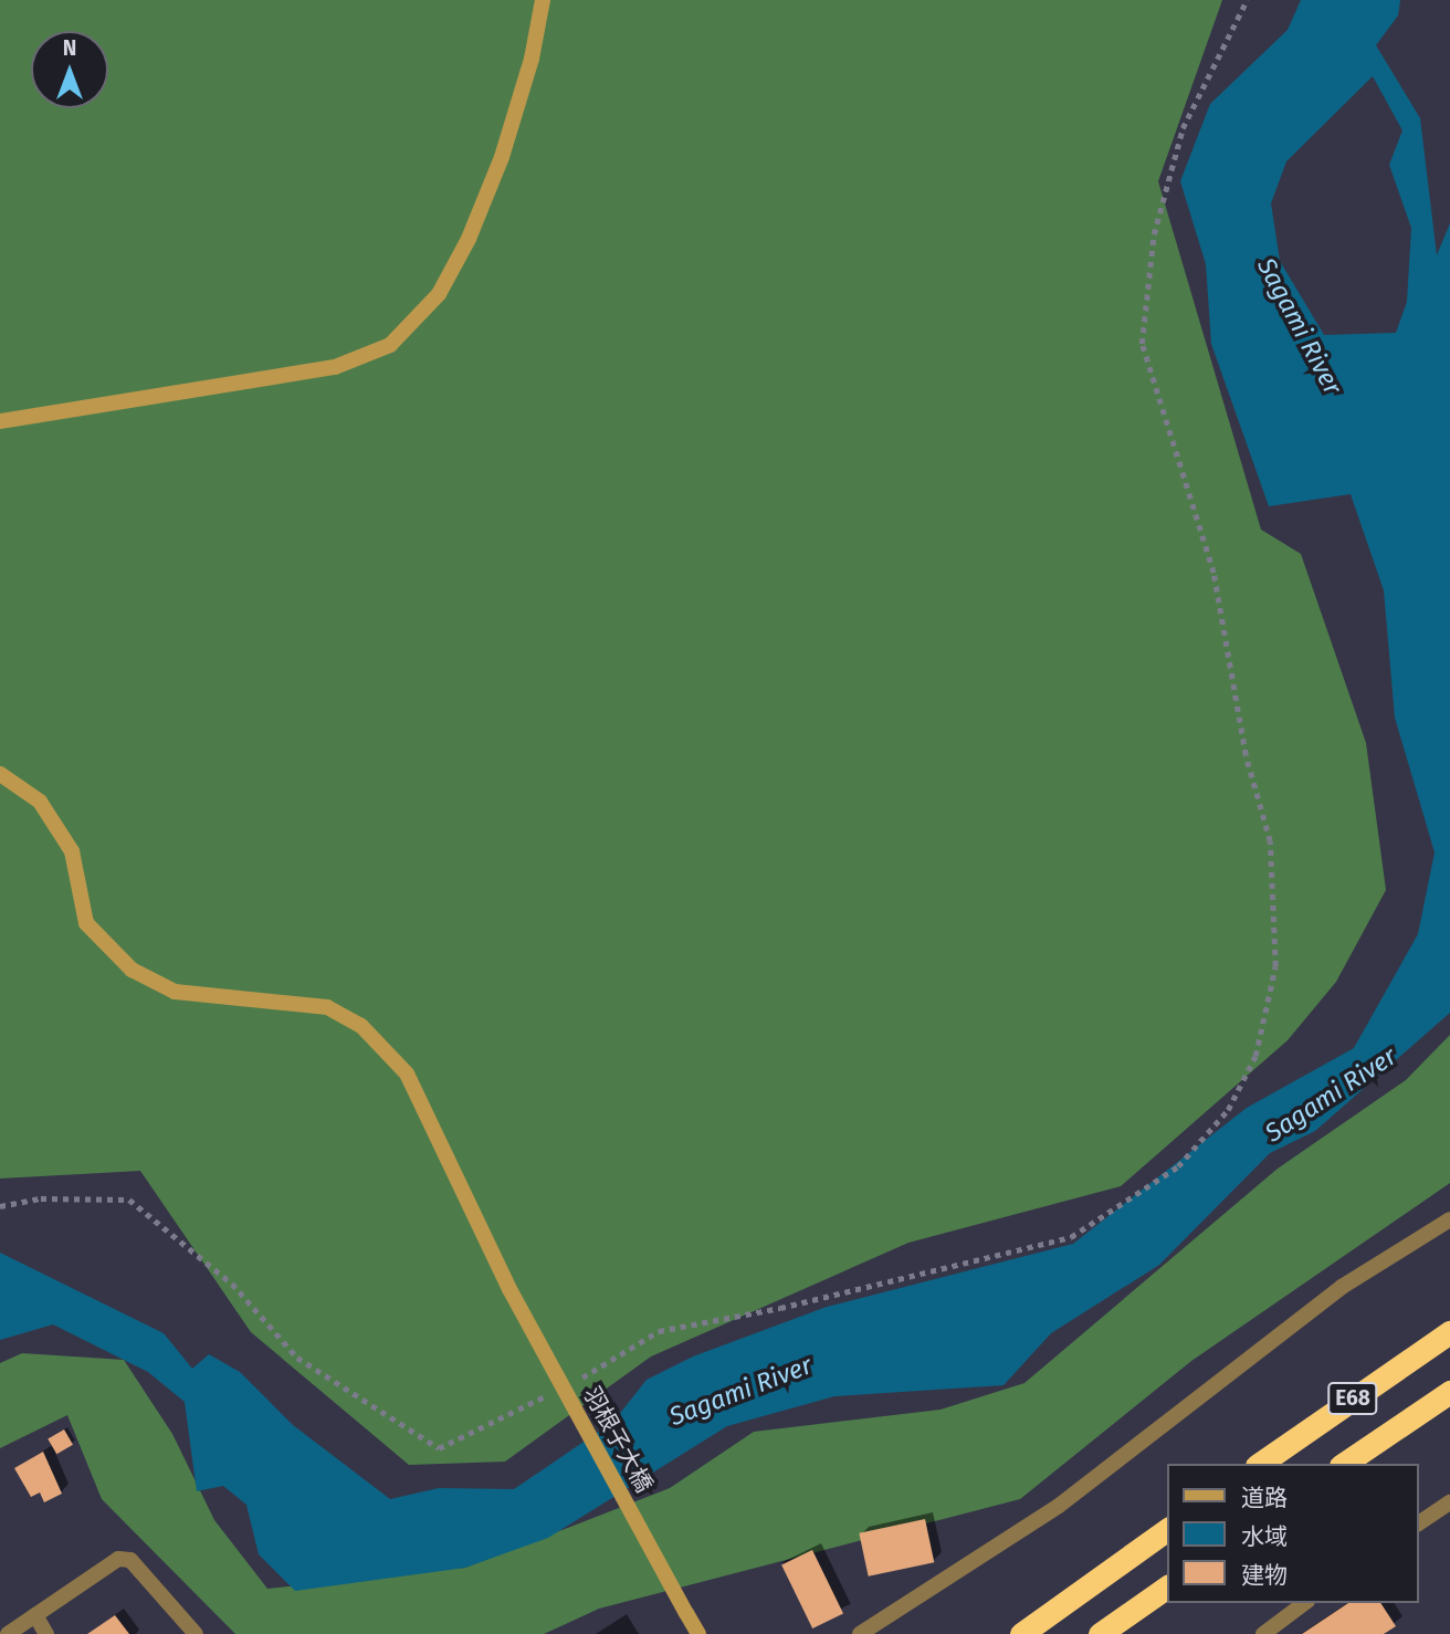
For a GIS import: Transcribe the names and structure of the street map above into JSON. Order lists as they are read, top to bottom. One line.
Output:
{"streets":{"highway":["E68"],"street":["羽根子大橋"]},"water":["Sagami River"],"legend":["道路","水域","建物"],"north":"top"}
